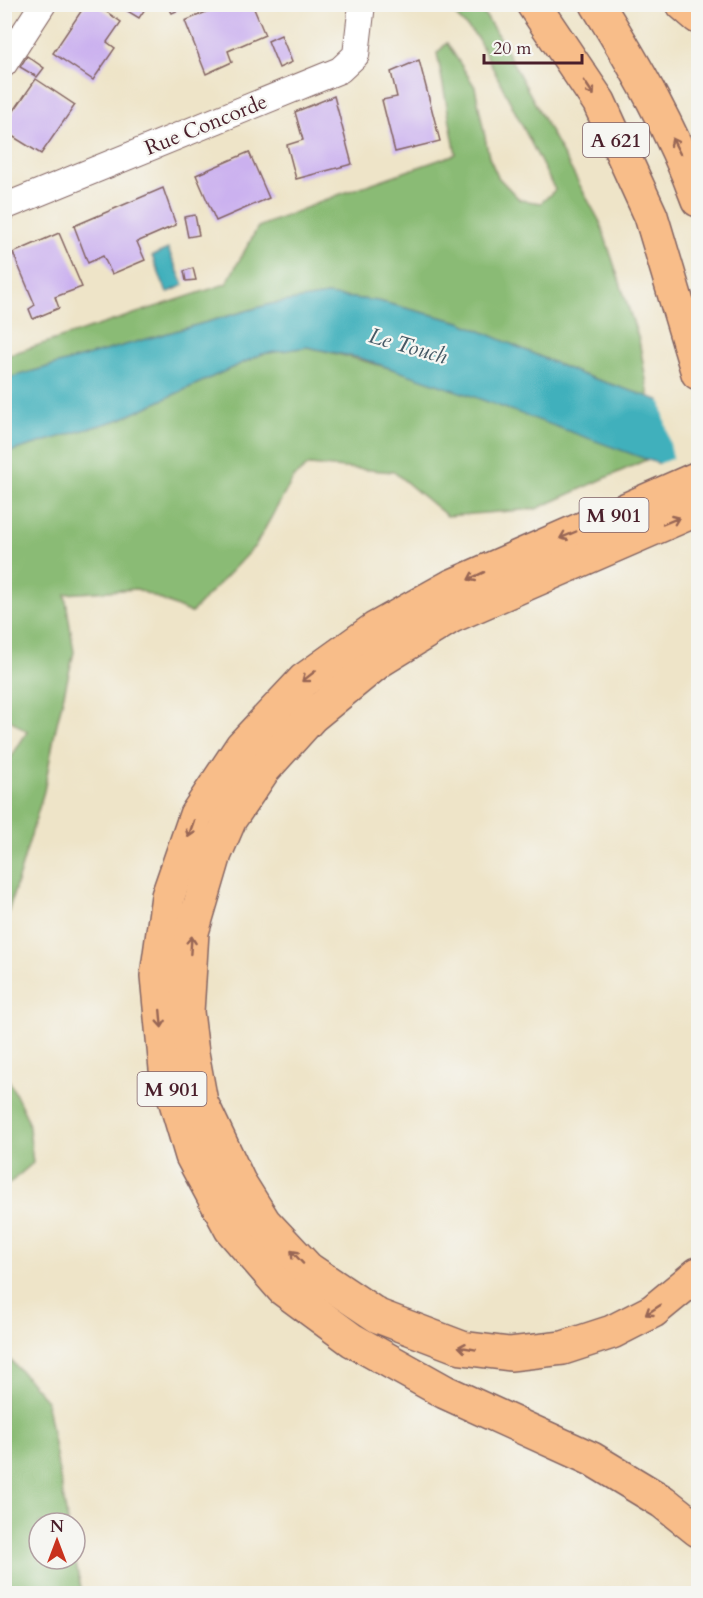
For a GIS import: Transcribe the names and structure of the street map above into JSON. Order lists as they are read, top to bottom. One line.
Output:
{"streets":{"highway":["A 621","M 901"],"street":["Rue Concorde"]},"water":["Le Touch"],"scale_bar":"20 m","north":"top"}
